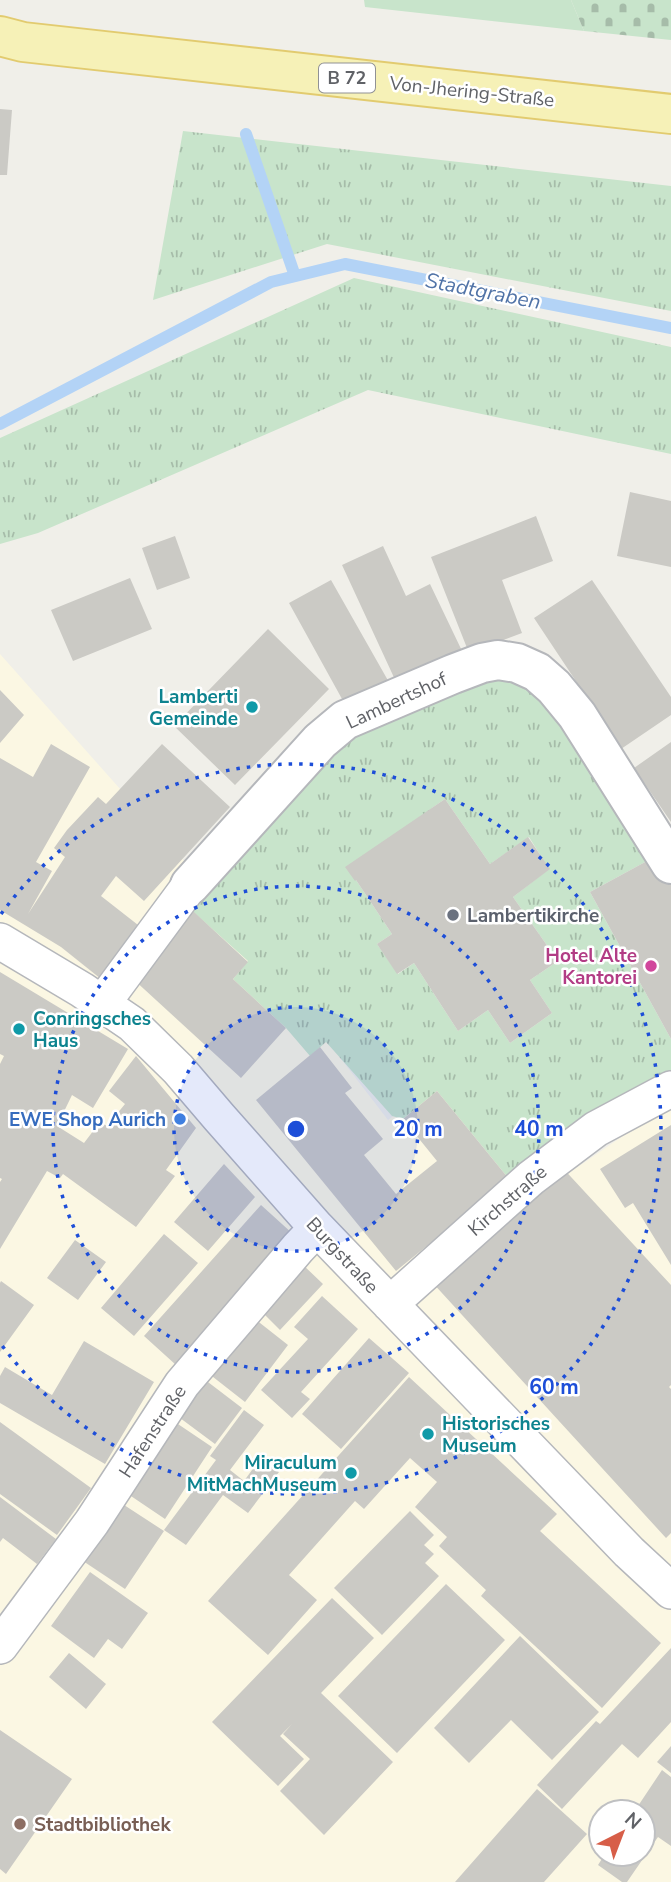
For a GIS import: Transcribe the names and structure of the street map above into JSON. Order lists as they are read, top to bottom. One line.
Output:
{"streets":{"main road":["B 72","Von-Jhering-Straße"],"street":["Lambertshof","Kirchstraße","Burgstraße","Hafenstraße"]},"crossings":[["Lambertshof","Burgstraße"],["Kirchstraße","Burgstraße"],["Burgstraße","Hafenstraße"]],"water":["Stadtgraben"],"places":["Lamberti Gemeinde","Lambertikirche","Hotel Alte Kantorei","Conringsches Haus","EWE Shop Aurich","Historisches Museum","Miraculum MitMachMuseum","Stadtbibliothek"],"north":"top right","rings":["20 m","40 m","60 m"]}
